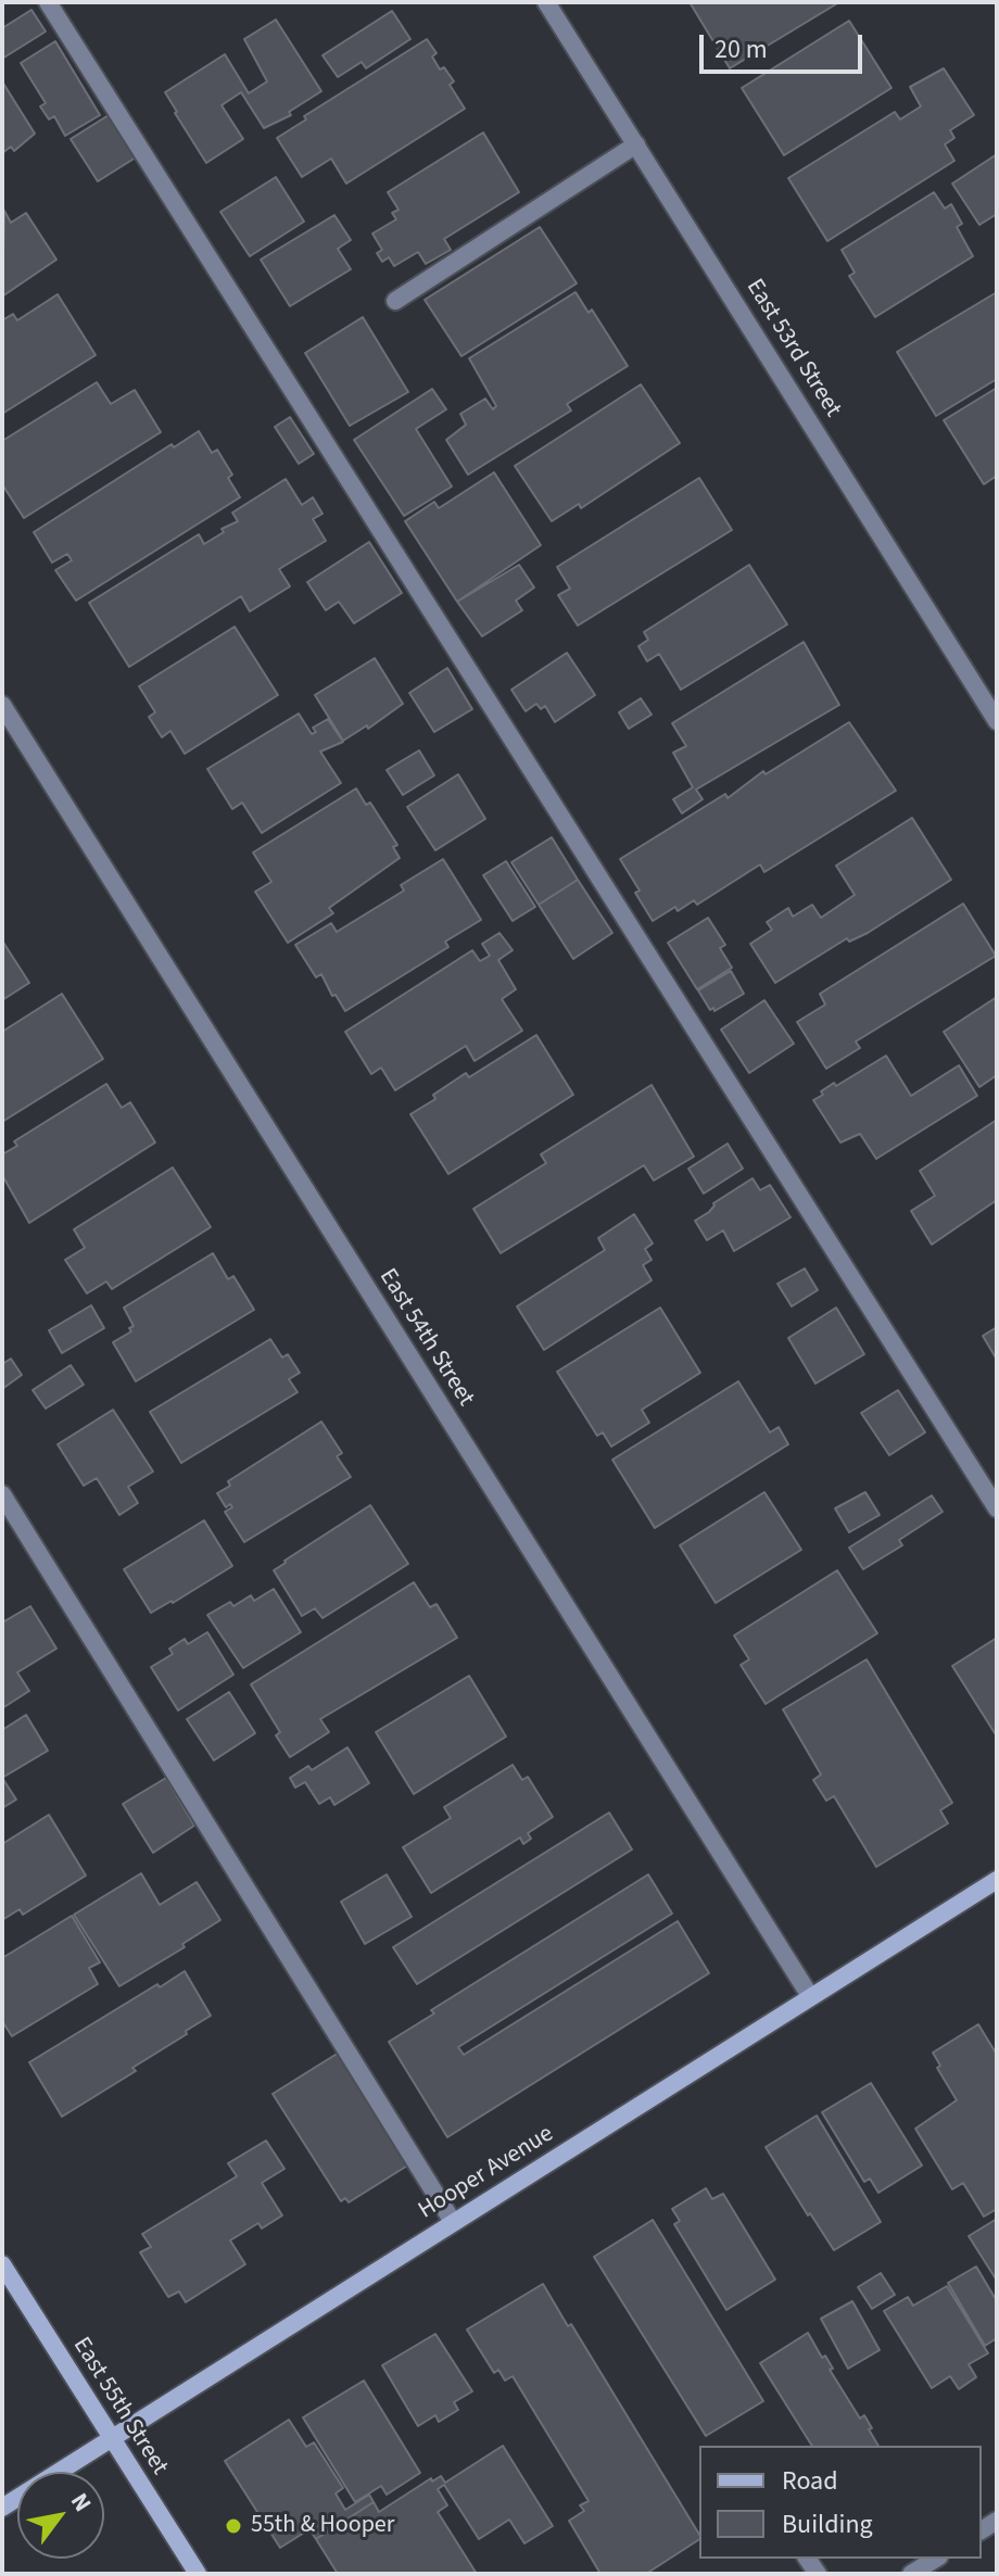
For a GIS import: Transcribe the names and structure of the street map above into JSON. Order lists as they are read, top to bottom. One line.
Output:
{"streets":{"street":["East 53rd Street","East 54th Street","Hooper Avenue","East 55th Street"]},"crossings":[["East 54th Street","Hooper Avenue"],["Hooper Avenue","East 55th Street"]],"places":["55th & Hooper"],"legend":["Road","Building"],"scale_bar":"20 m","north":"top right"}
